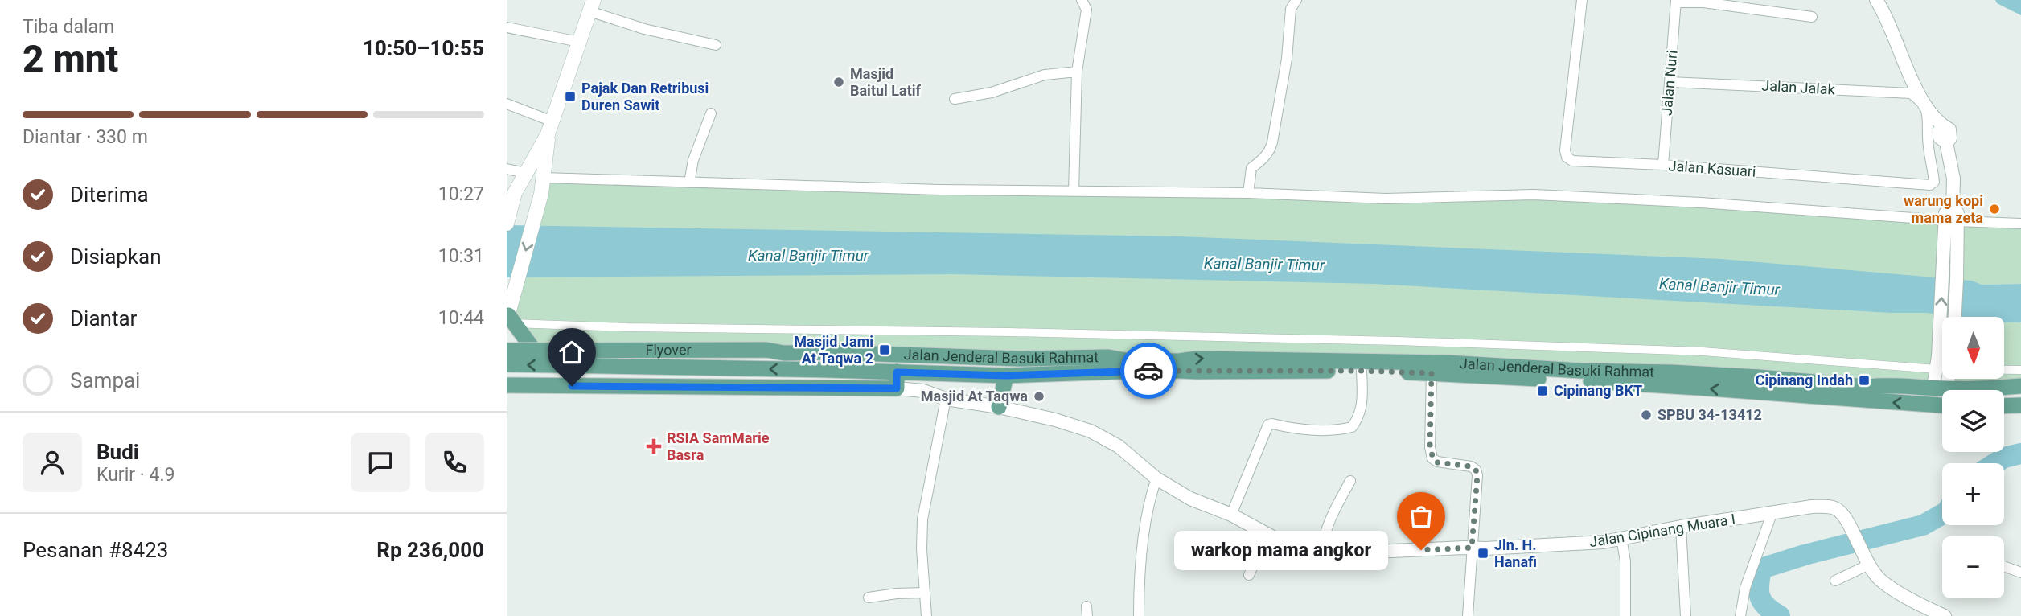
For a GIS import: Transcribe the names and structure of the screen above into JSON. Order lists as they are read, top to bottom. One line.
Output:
{"streets":{"main road":["Flyover","Jalan Jenderal Basuki Rahmat"],"street":["Jalan Nuri","Jalan Jalak","Jalan Kasuari","Jalan Cipinang Muara I"]},"crossings":[["Jalan Nuri","Jalan Jalak"],["Jalan Nuri","Jalan Kasuari"],["Jalan Jalak","Jalan Kasuari"],["Flyover","Jalan Jenderal Basuki Rahmat"]],"water":["Kanal Banjir Timur"],"places":{"other":["Masjid Baitul Latif","warung kopi mama zeta","Masjid At Taqwa","SPBU 34-13412","warkop mama angkor"],"transit":["Pajak Dan Retribusi Duren Sawit","Masjid Jami At Taqwa 2","Cipinang Indah","Cipinang BKT","Jln. H. Hanafi"],"health":["RSIA SamMarie Basra"]},"north":"bottom","page":{"heading":["2 mnt","Tiba dalam","10:50–10:55"],"panel":["Budi","Kurir · 4.9","Pesanan #8423","Rp 236,000"],"bar":"Diantar · 330 m","list":[["Diterima","10:27"],["Disiapkan","10:31"],["Diantar","10:44"],"Sampai"],"map_buttons":["+","−"],"bubble":"warkop mama angkor"}}
